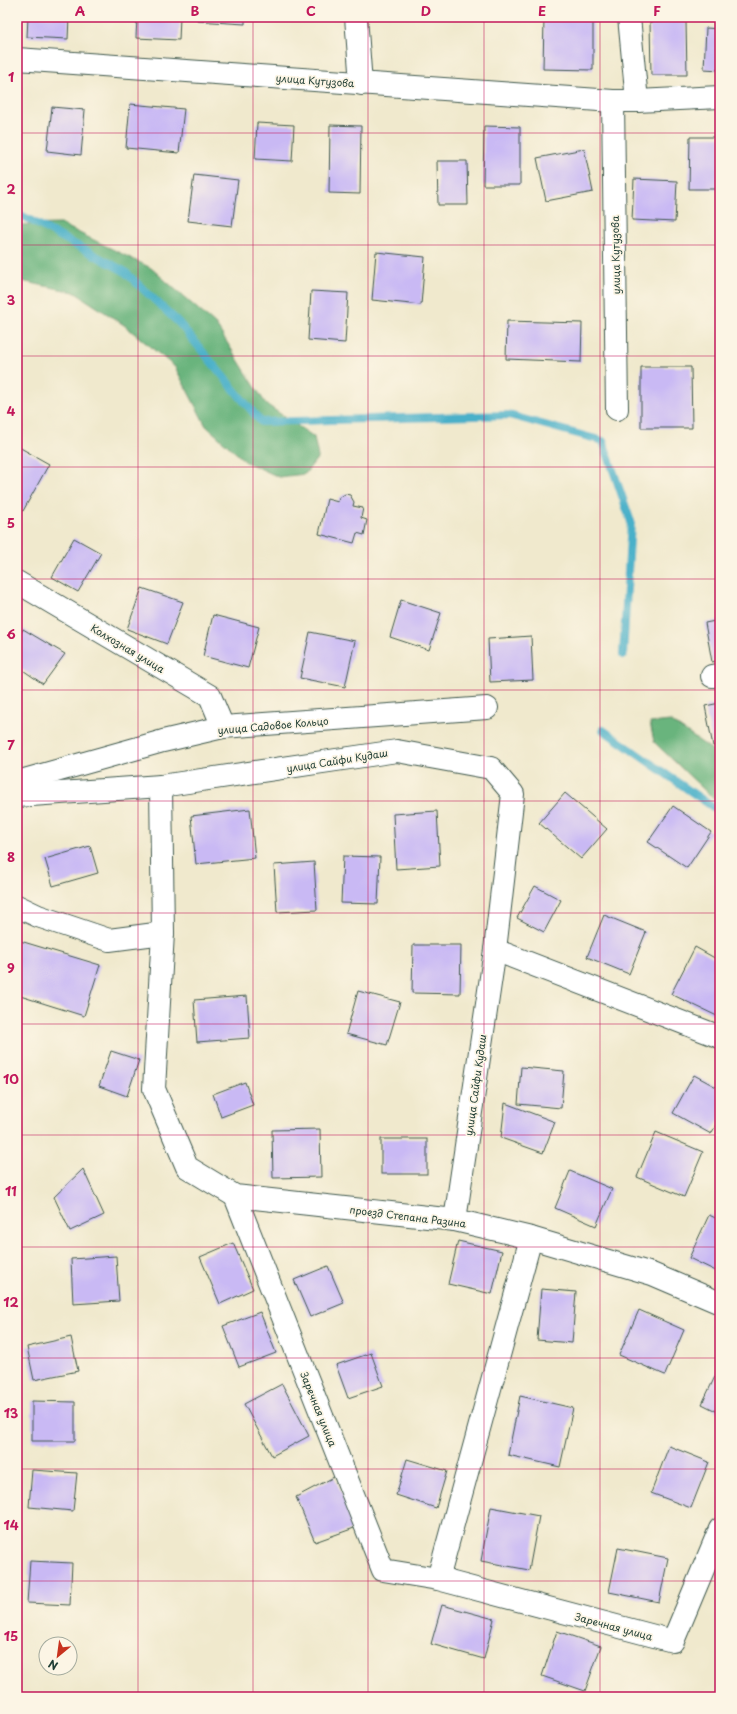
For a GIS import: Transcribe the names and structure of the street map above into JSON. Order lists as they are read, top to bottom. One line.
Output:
{"streets":{"street":["улица Кутузова","Колхозная улица","улица Садовое Кольцо","улица Сайфи Кудаш","проезд Степана Разина","Заречная улица"]},"crossings":[["Колхозная улица","улица Садовое Кольцо"],["улица Сайфи Кудаш","проезд Степана Разина"],["проезд Степана Разина","Заречная улица"]],"north":"bottom left","grid":{"columns":["A","B","C","D","E","F"],"rows":["1","2","3","4","5","6","7","8","9","10","11","12","13","14","15"]}}
